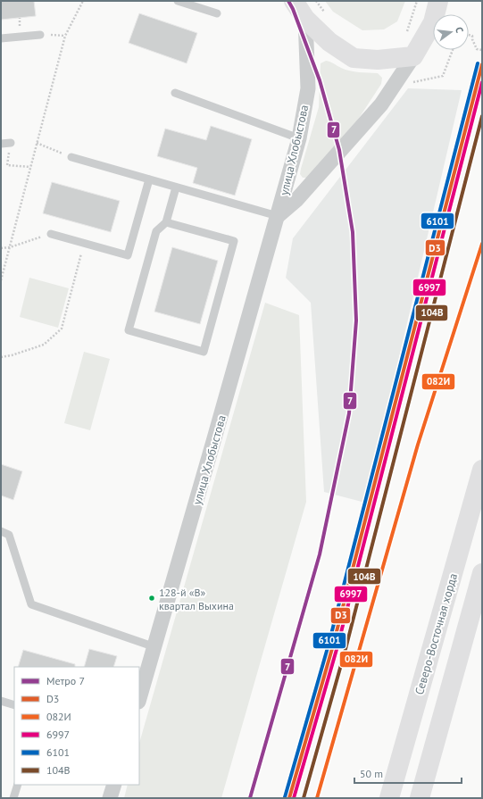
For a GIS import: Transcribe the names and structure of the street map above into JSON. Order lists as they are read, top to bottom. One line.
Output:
{"streets":{"main road":["Северо-Восточная хорда"],"street":["улица Хлобыстова"]},"places":["128-й «В» квартал Выхина"],"lines":["metro line 7","transit line 6101","transit line D3","transit line 6997","transit line 104В","transit line 082И"],"legend":["Метро 7","D3","082И","6997","6101","104В"],"scale_bar":"50 m","north":"right"}
